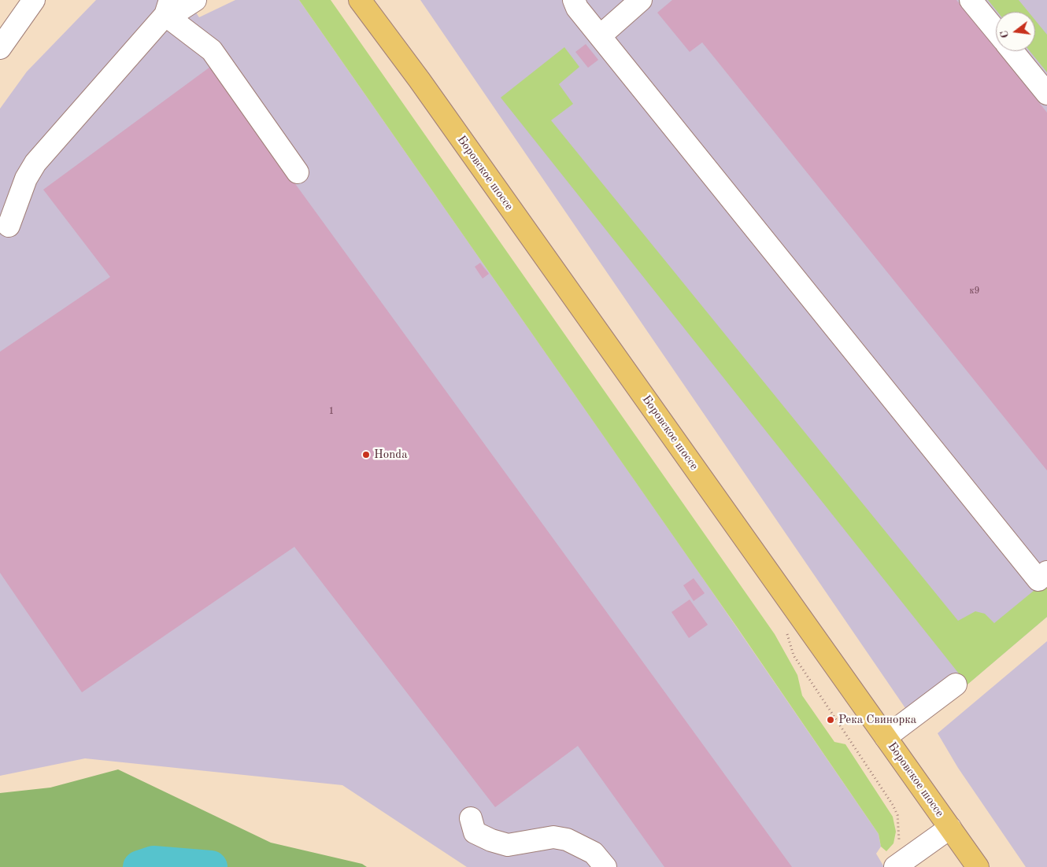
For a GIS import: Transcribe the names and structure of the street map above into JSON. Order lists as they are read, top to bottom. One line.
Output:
{"streets":{"main road":["Боровское шоссе"]},"places":["Honda","Река Свинорка"],"house_numbers":["к9","1"],"north":"left"}
